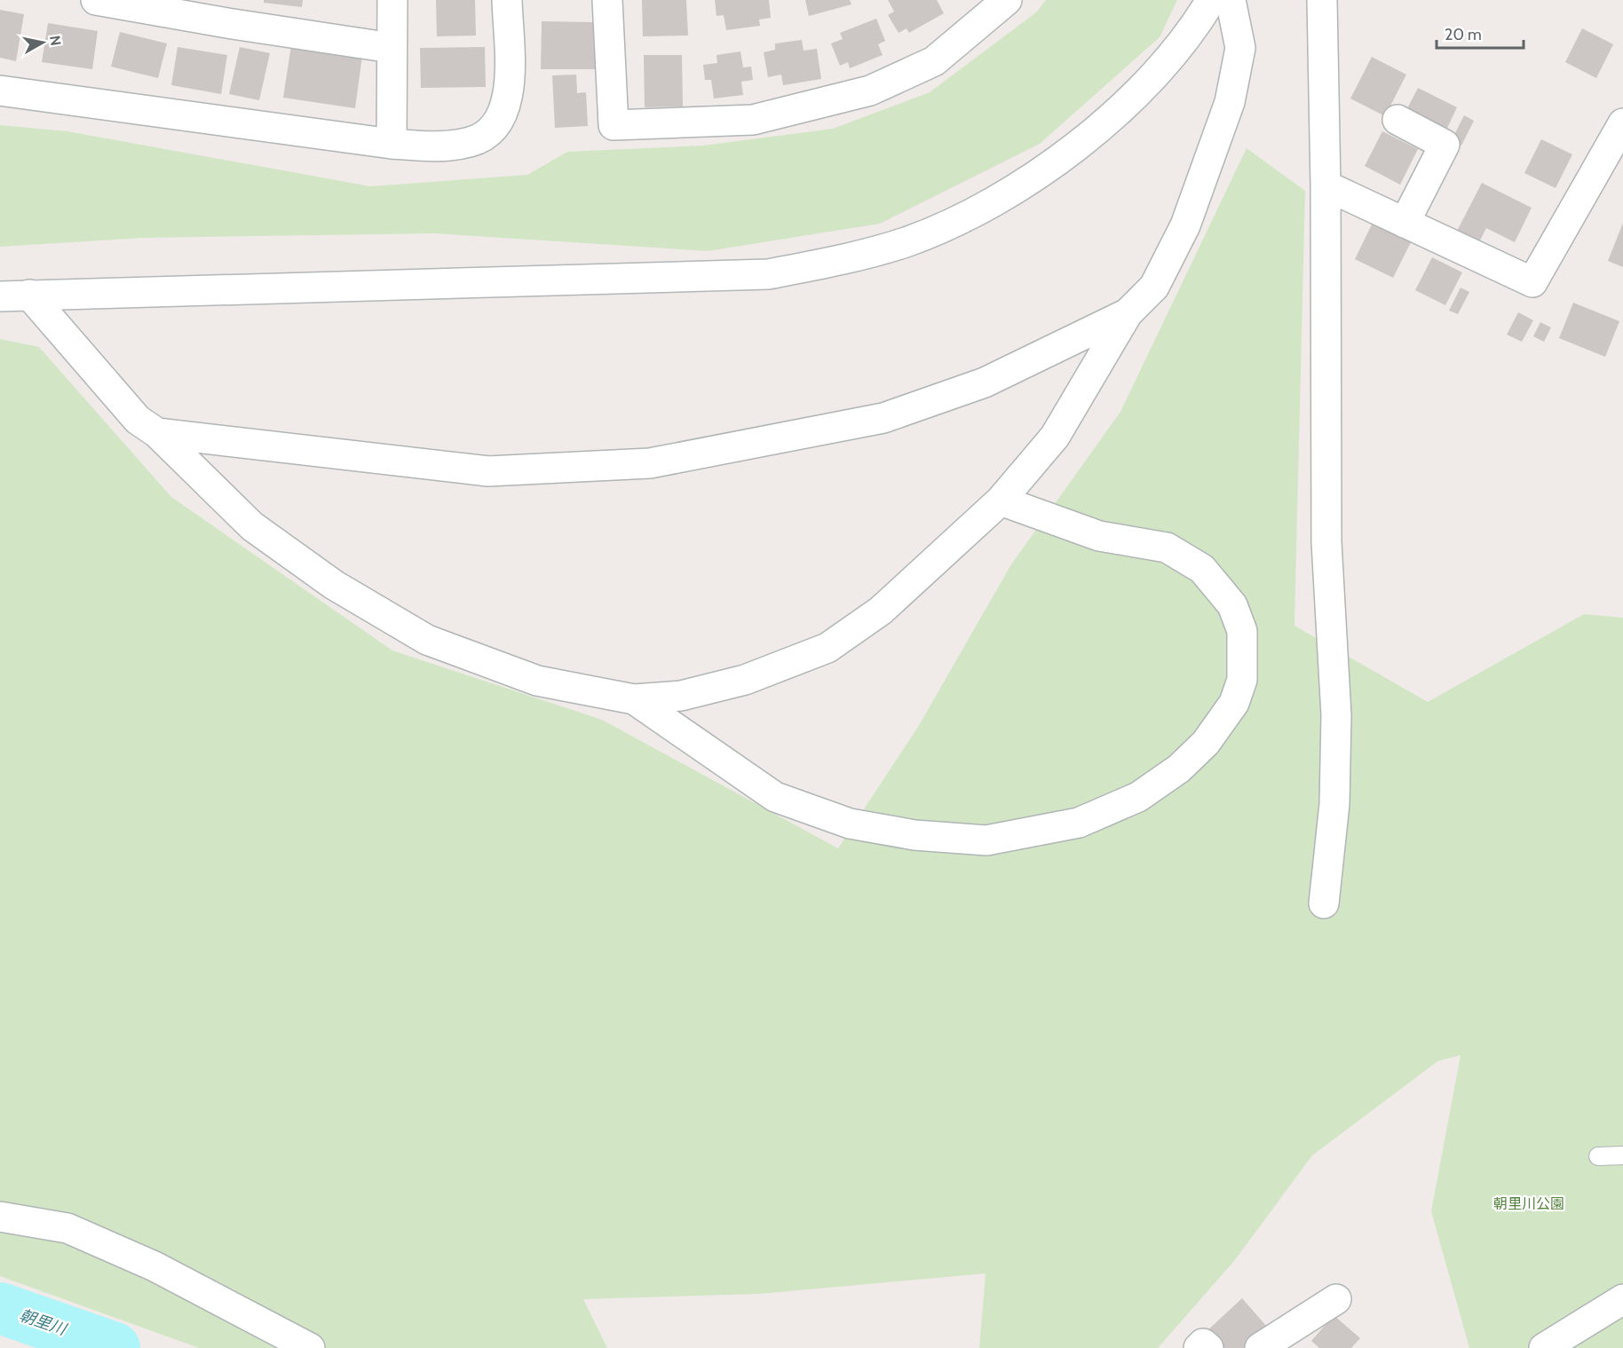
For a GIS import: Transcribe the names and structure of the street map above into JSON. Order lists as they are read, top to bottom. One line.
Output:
{"water":["朝里川"],"parks":["朝里川公園"],"scale_bar":"20 m","north":"right"}
